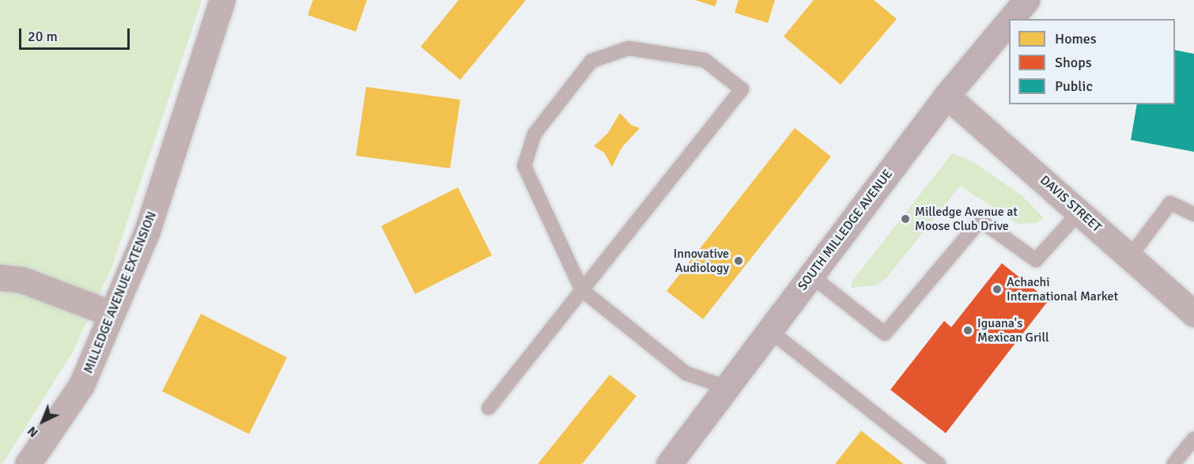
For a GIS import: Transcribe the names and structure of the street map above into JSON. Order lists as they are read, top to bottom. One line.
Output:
{"streets":{"main road":["SOUTH MILLEDGE AVENUE"],"street":["DAVIS STREET","MILLEDGE AVENUE EXTENSION"]},"crossings":[["DAVIS STREET","SOUTH MILLEDGE AVENUE"]],"places":["Milledge Avenue at Moose Club Drive","Innovative Audiology","Achachi International Market","Iguana's Mexican Grill"],"legend":["Homes","Shops","Public"],"scale_bar":"20 m","north":"bottom left"}
